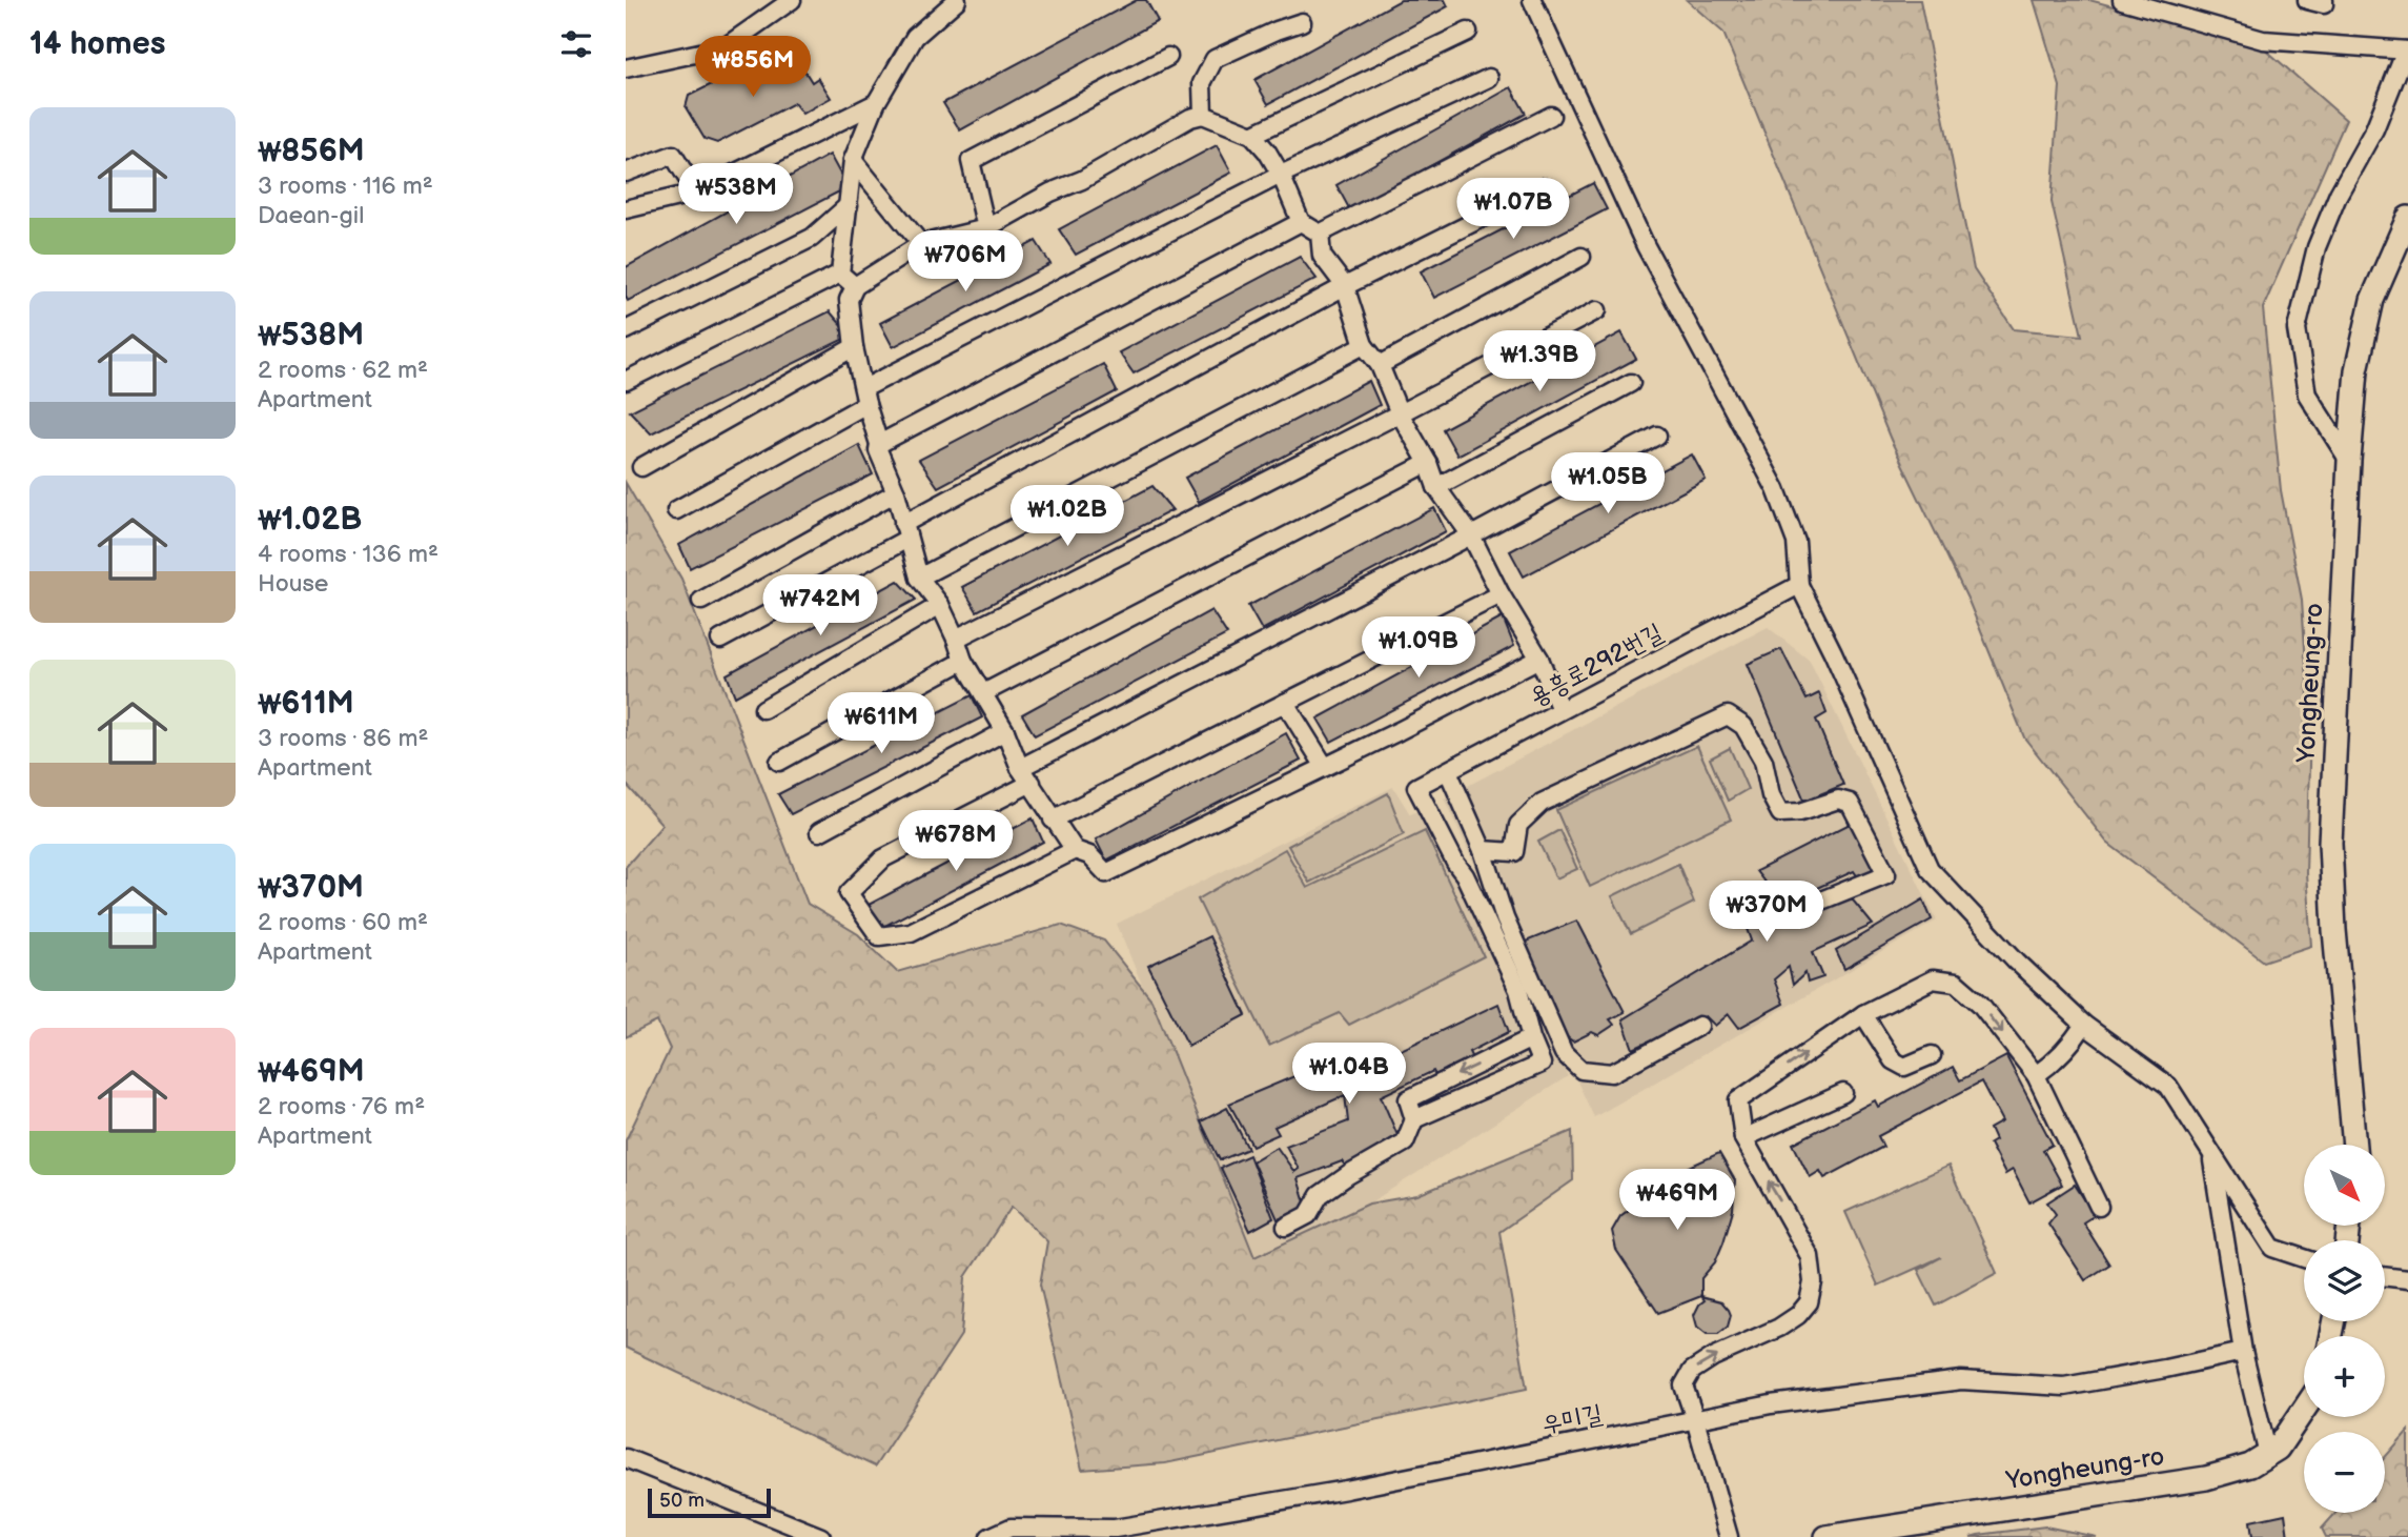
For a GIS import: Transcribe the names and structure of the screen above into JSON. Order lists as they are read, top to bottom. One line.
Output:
{"streets":{"main road":["Yongheung-ro"],"street":["용흥로292번길","우미길"]},"scale_bar":"50 m","north":"bottom right","page":{"heading":"14 homes","price":["₩856M","₩538M","₩1.07B","₩706M","₩1.39B","₩1.05B","₩1.02B","₩742M","₩1.09B","₩611M","₩678M","₩370M","₩1.04B","₩469M"],"list":[{"name":"₩856M","note":"3 rooms · 116 m² · Daean-gil"},{"name":"₩538M","note":"2 rooms · 62 m² · Apartment"},{"name":"₩1.02B","note":"4 rooms · 136 m² · House"},{"name":"₩611M","note":"3 rooms · 86 m² · Apartment"},{"name":"₩370M","note":"2 rooms · 60 m² · Apartment"},{"name":"₩469M","note":"2 rooms · 76 m² · Apartment"}],"map_buttons":["+","−"],"scale":"50 m"}}
